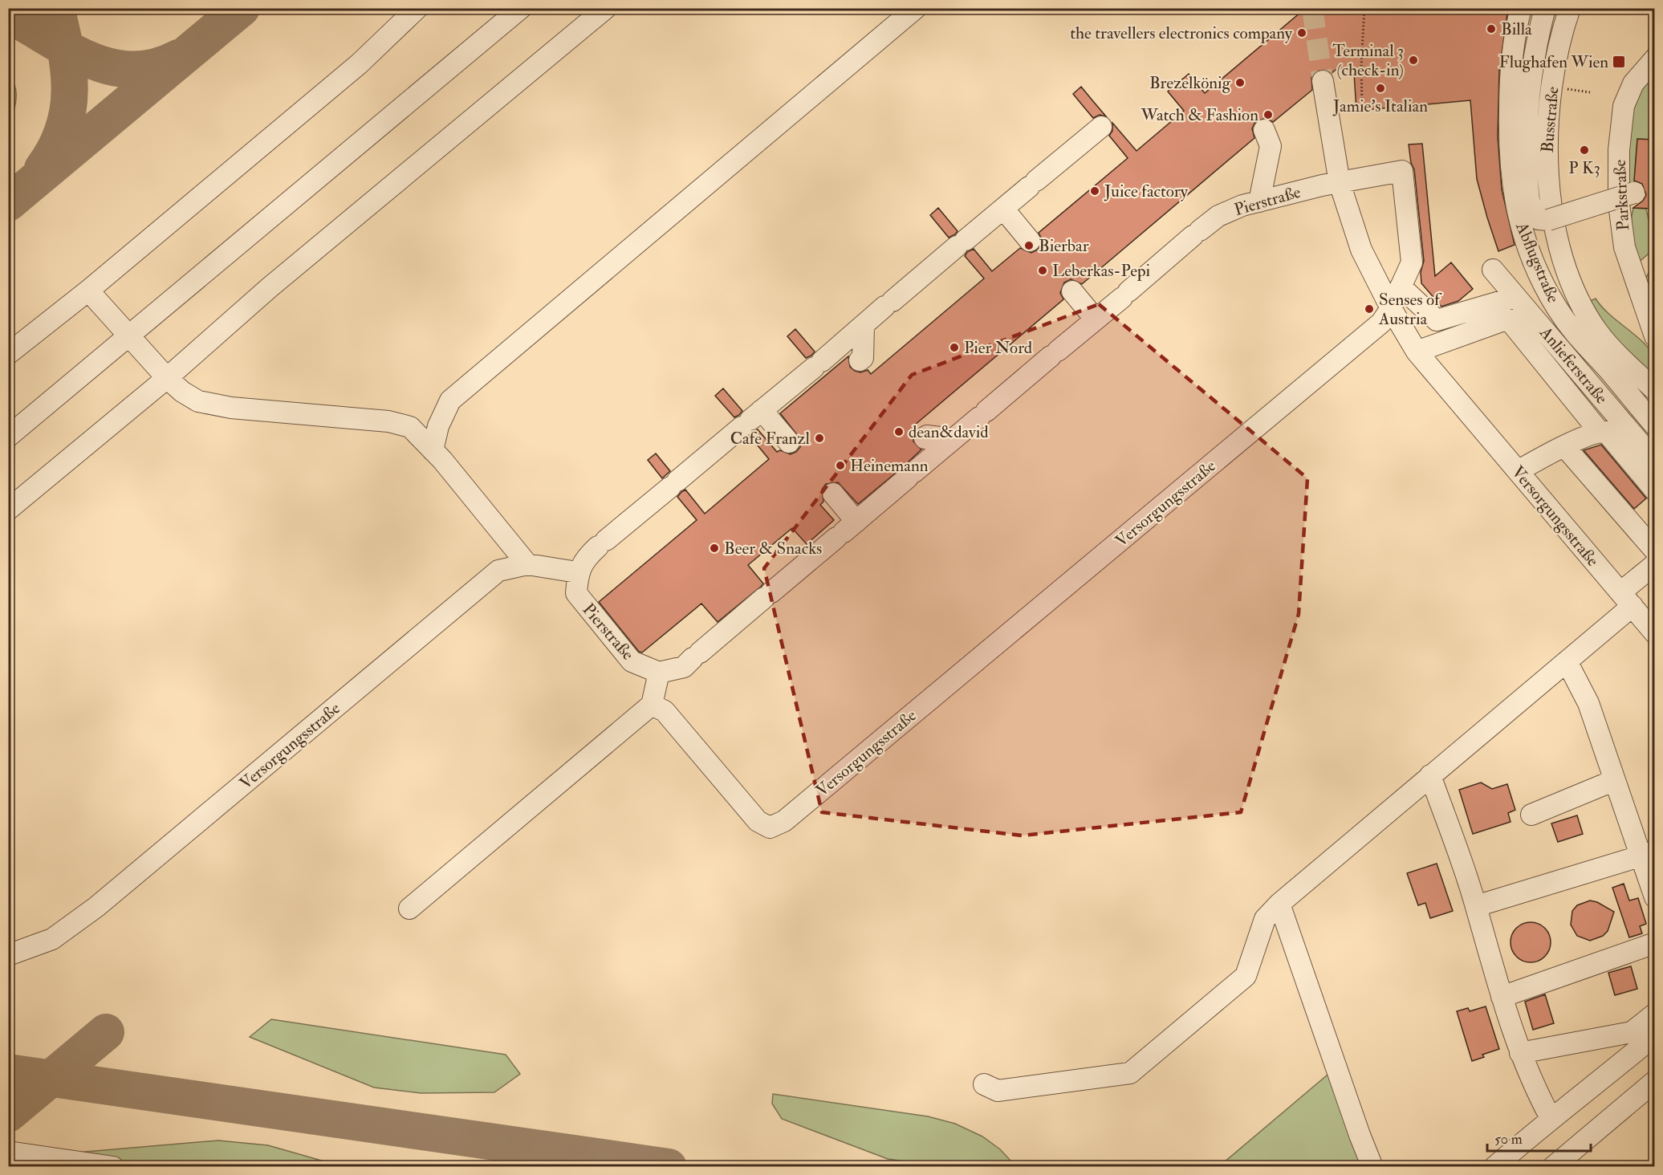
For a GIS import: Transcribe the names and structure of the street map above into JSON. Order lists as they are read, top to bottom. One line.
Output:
{"streets":{"street":["Busstraße","Parkstraße","Pierstraße","Abflugstraße","Anlieferstraße","Versorgungsstraße"]},"crossings":[["Pierstraße","Versorgungsstraße"]],"places":{"other":["Billa","the travellers electronics company","Terminal 3 (check-in)","Brezelkönig","Jamie's Italian","Watch & Fashion","P K3","Juice factory","Bierbar","Leberkas-Pepi","Senses of Austria","Pier Nord","dean&david","Cafe Franzl","Heinemann","Beer & Snacks"],"transit":["Flughafen Wien"]},"scale_bar":"50 m"}
